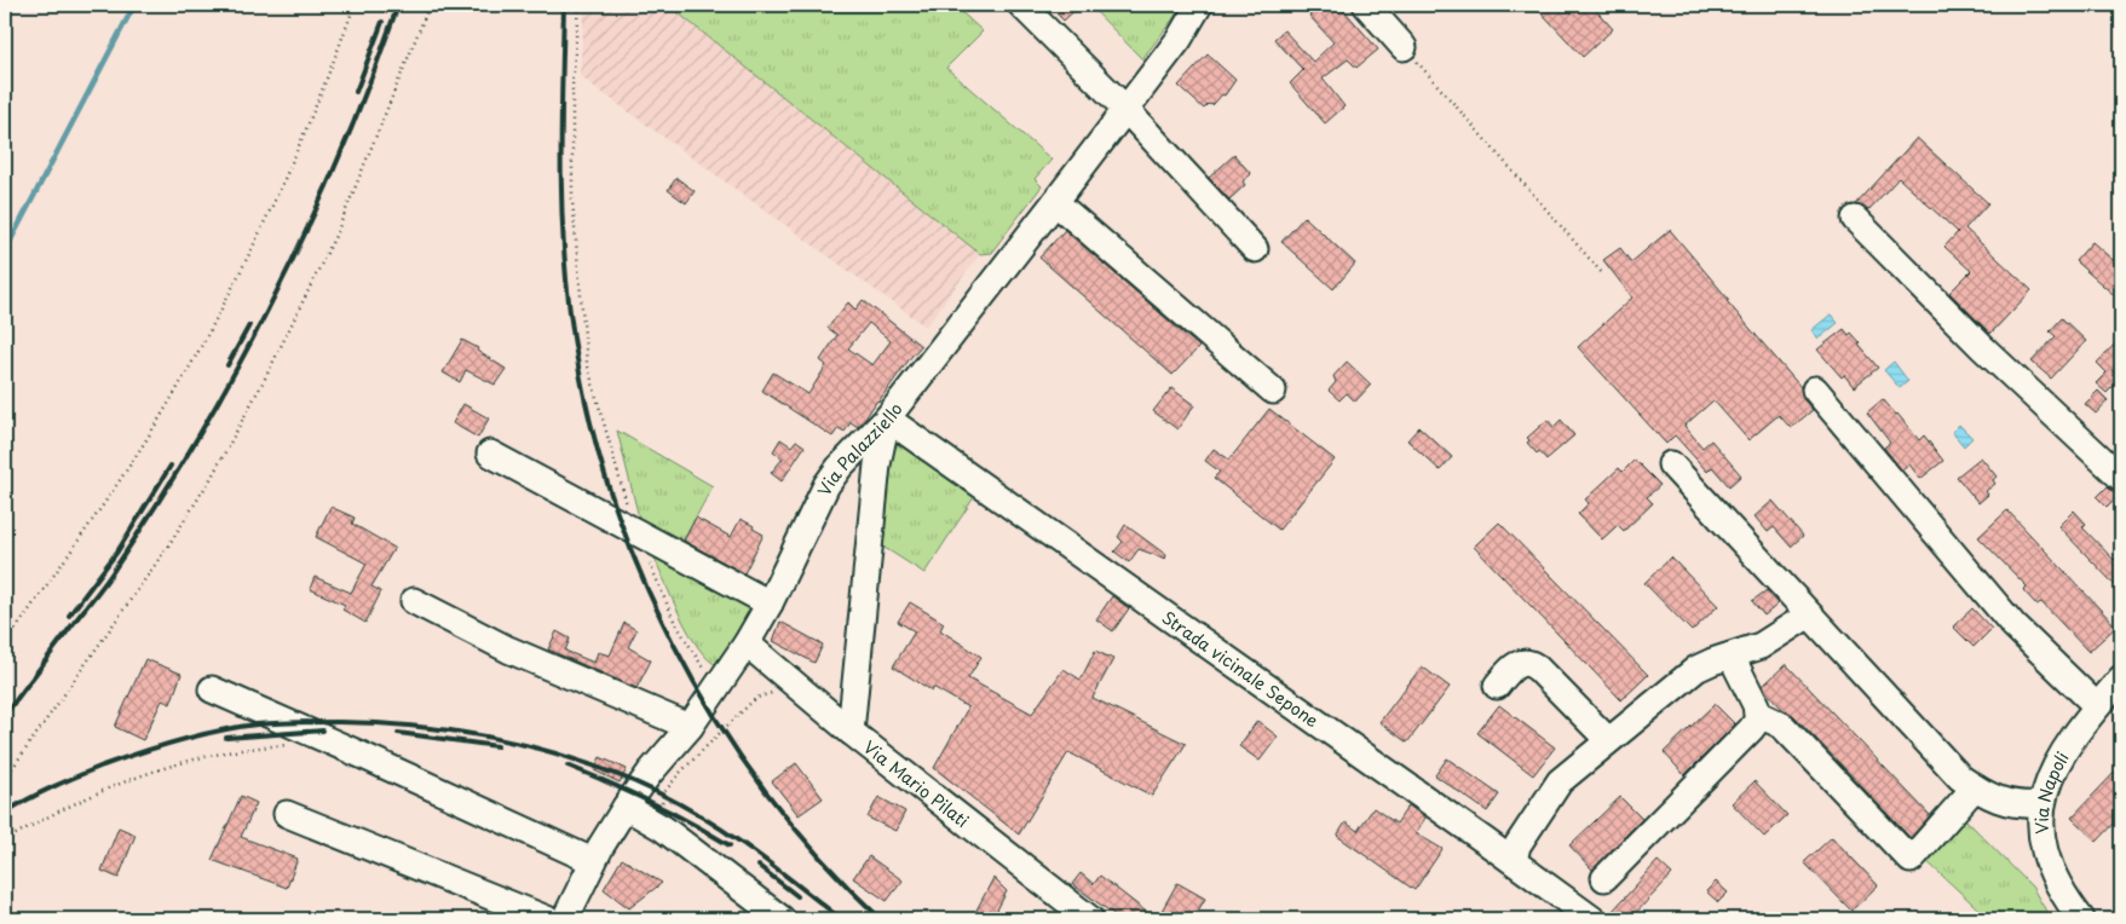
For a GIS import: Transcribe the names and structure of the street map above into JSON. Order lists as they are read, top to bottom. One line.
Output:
{"streets":{"street":["Via Palazziello","Strada vicinale Sepone","Via Mario Pilati","Via Napoli"]},"crossings":[["Via Palazziello","Strada vicinale Sepone"],["Via Palazziello","Via Mario Pilati"]]}
